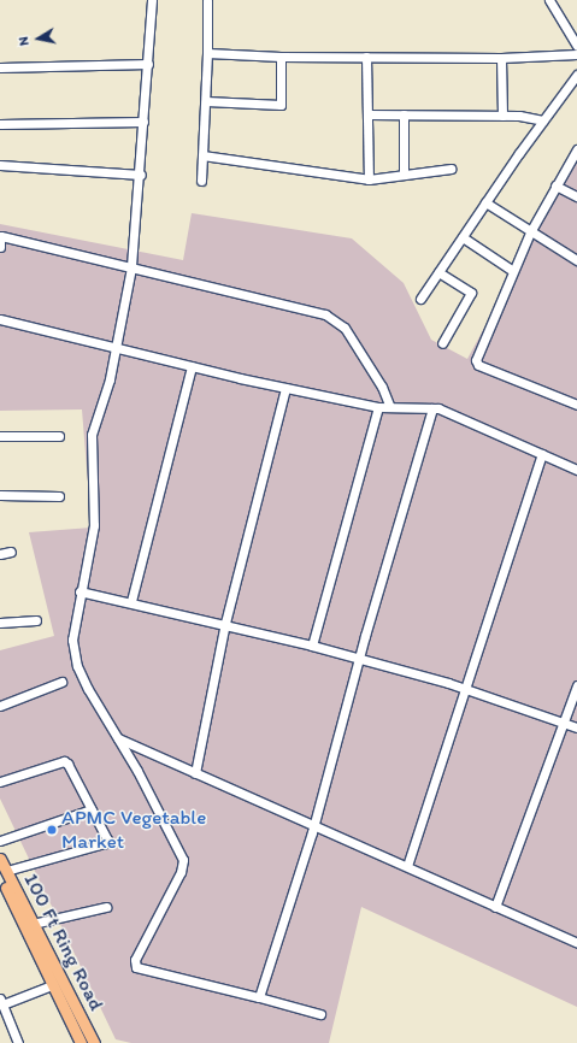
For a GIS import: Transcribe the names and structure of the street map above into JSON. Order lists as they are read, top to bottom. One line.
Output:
{"streets":{"main road":["100 Ft Ring Road"]},"places":["APMC Vegetable Market"],"north":"left"}
